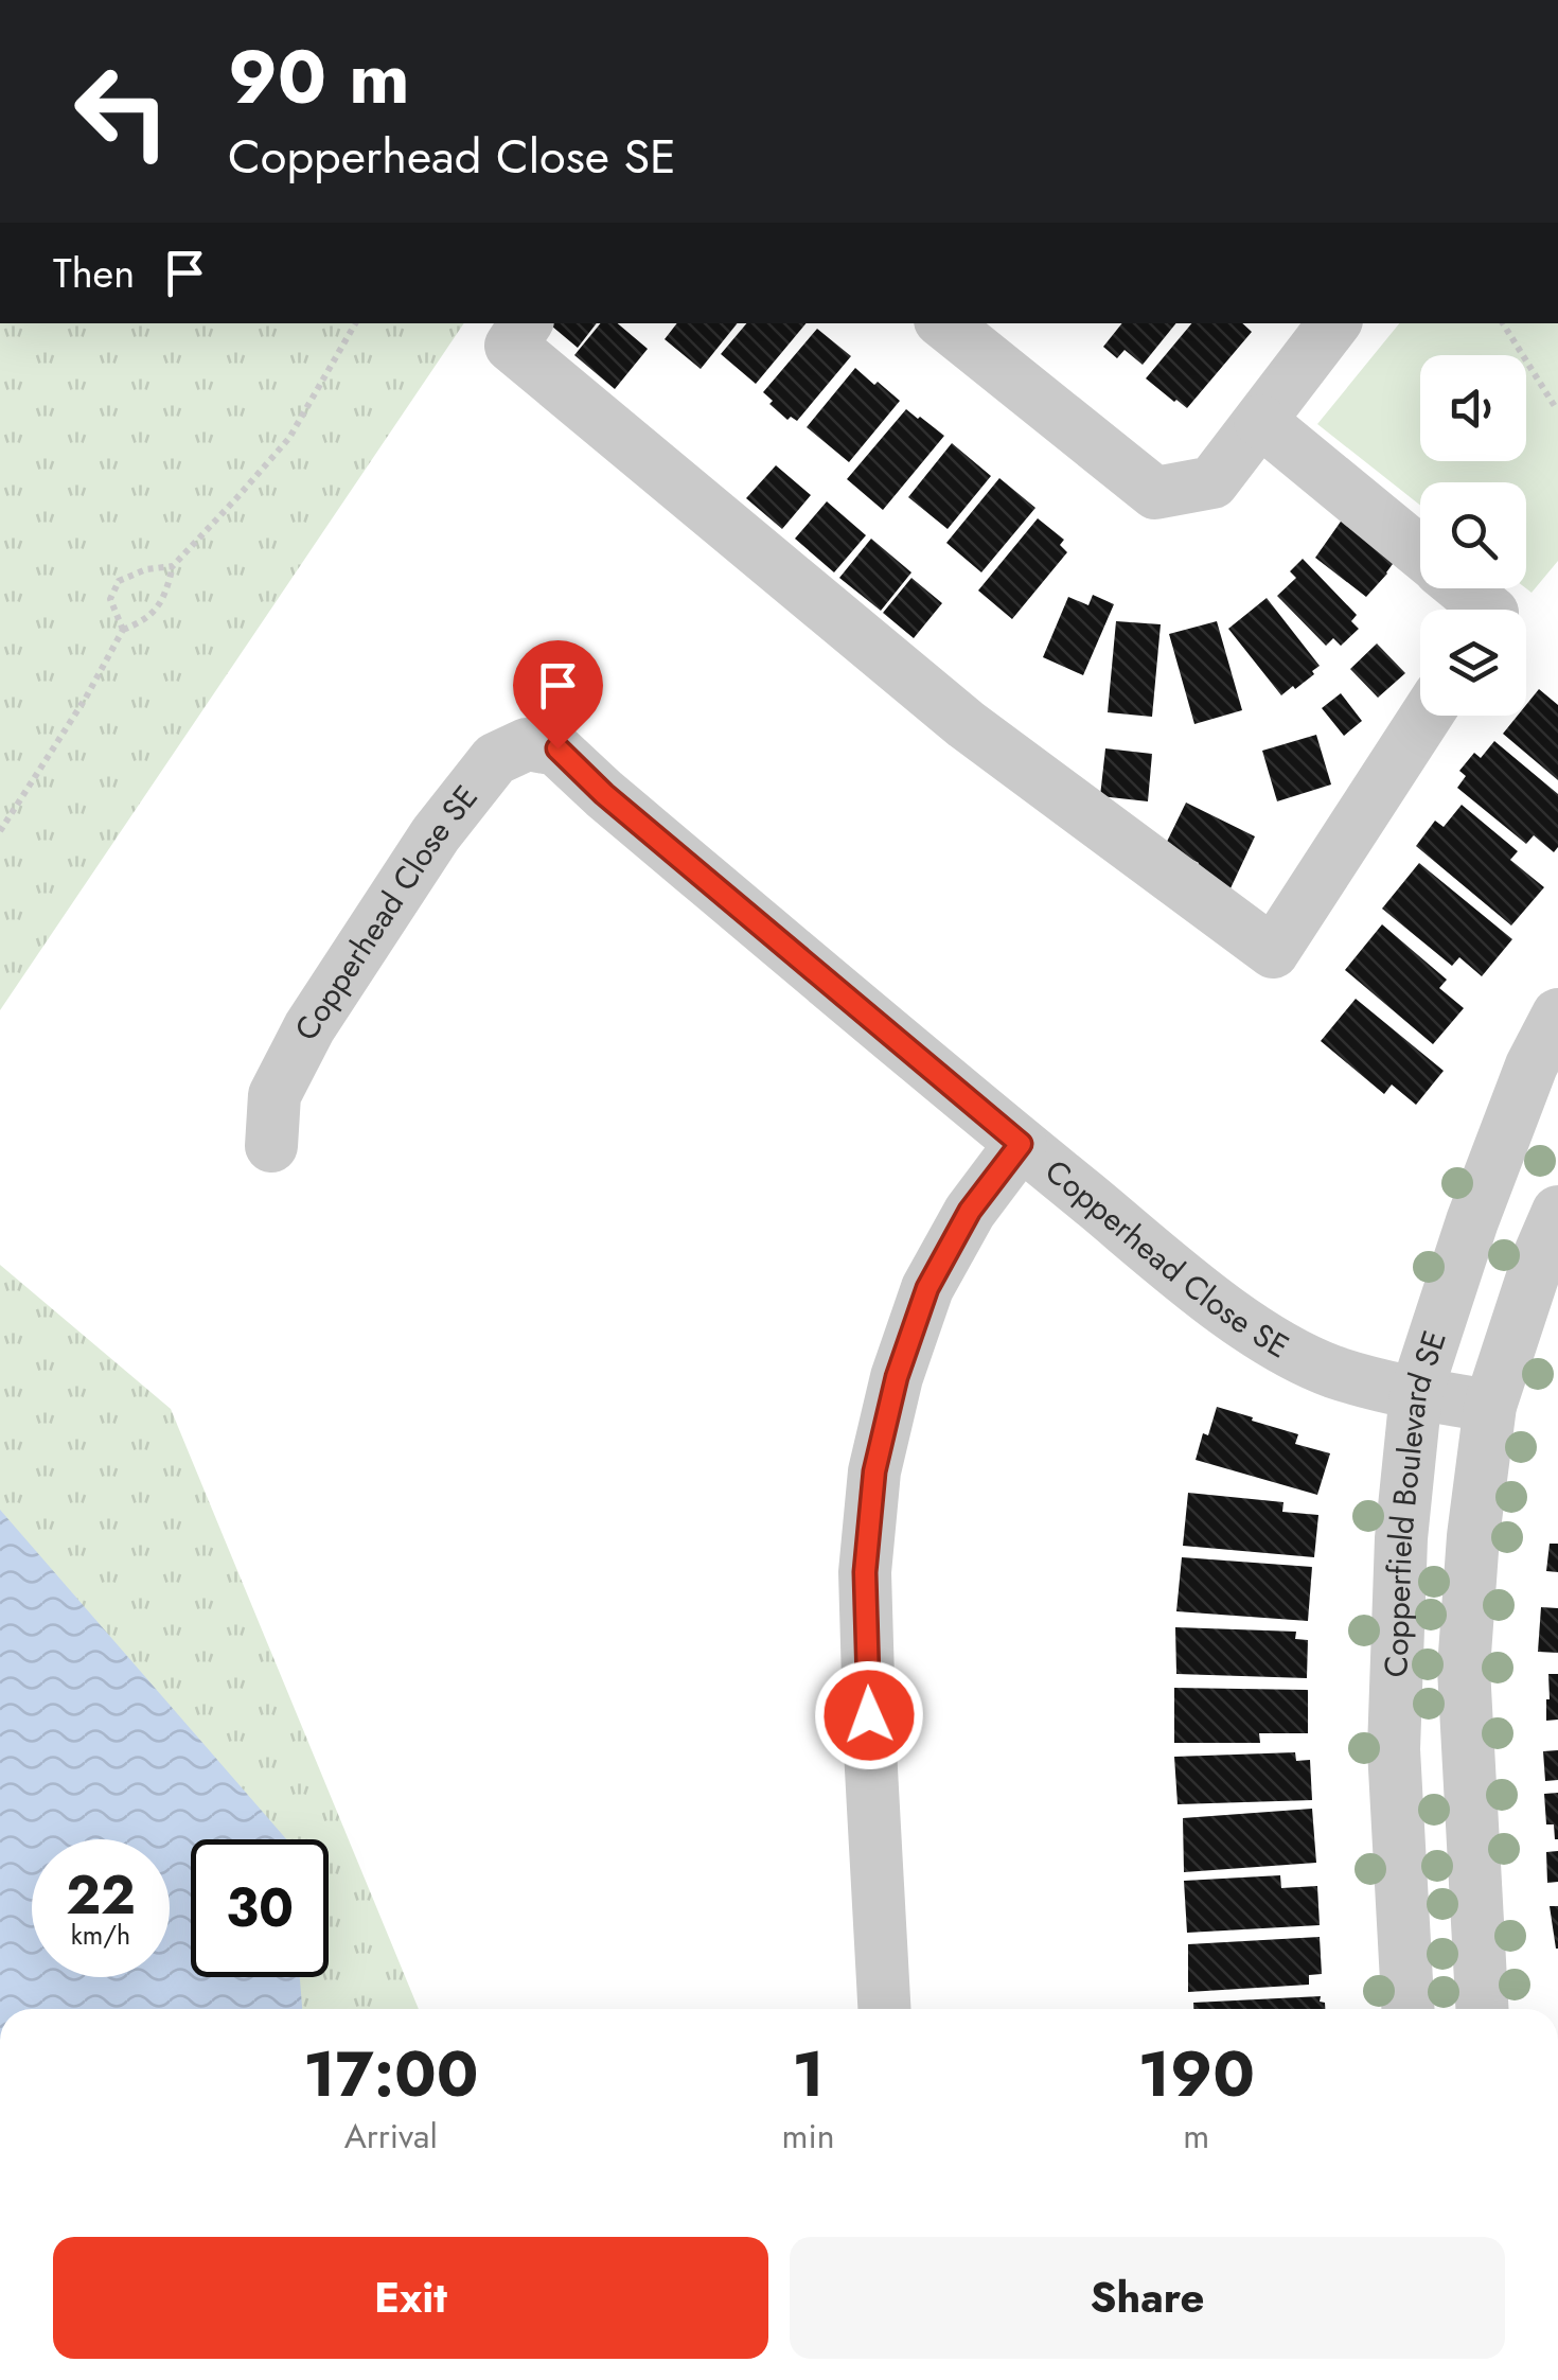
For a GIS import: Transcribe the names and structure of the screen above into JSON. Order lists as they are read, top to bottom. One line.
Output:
{"streets":{"street":["Copperhead Close SE","Copperfield Boulevard SE"]},"crossings":[["Copperhead Close SE","Copperfield Boulevard SE"]],"page":{"turn":["90 m","Copperhead Close SE"],"then":"Then","speed":"22 km/h","limit":"30","eta":["17:00","Arrival","1","min","190","m"],"buttons":["Exit","Share"]}}
